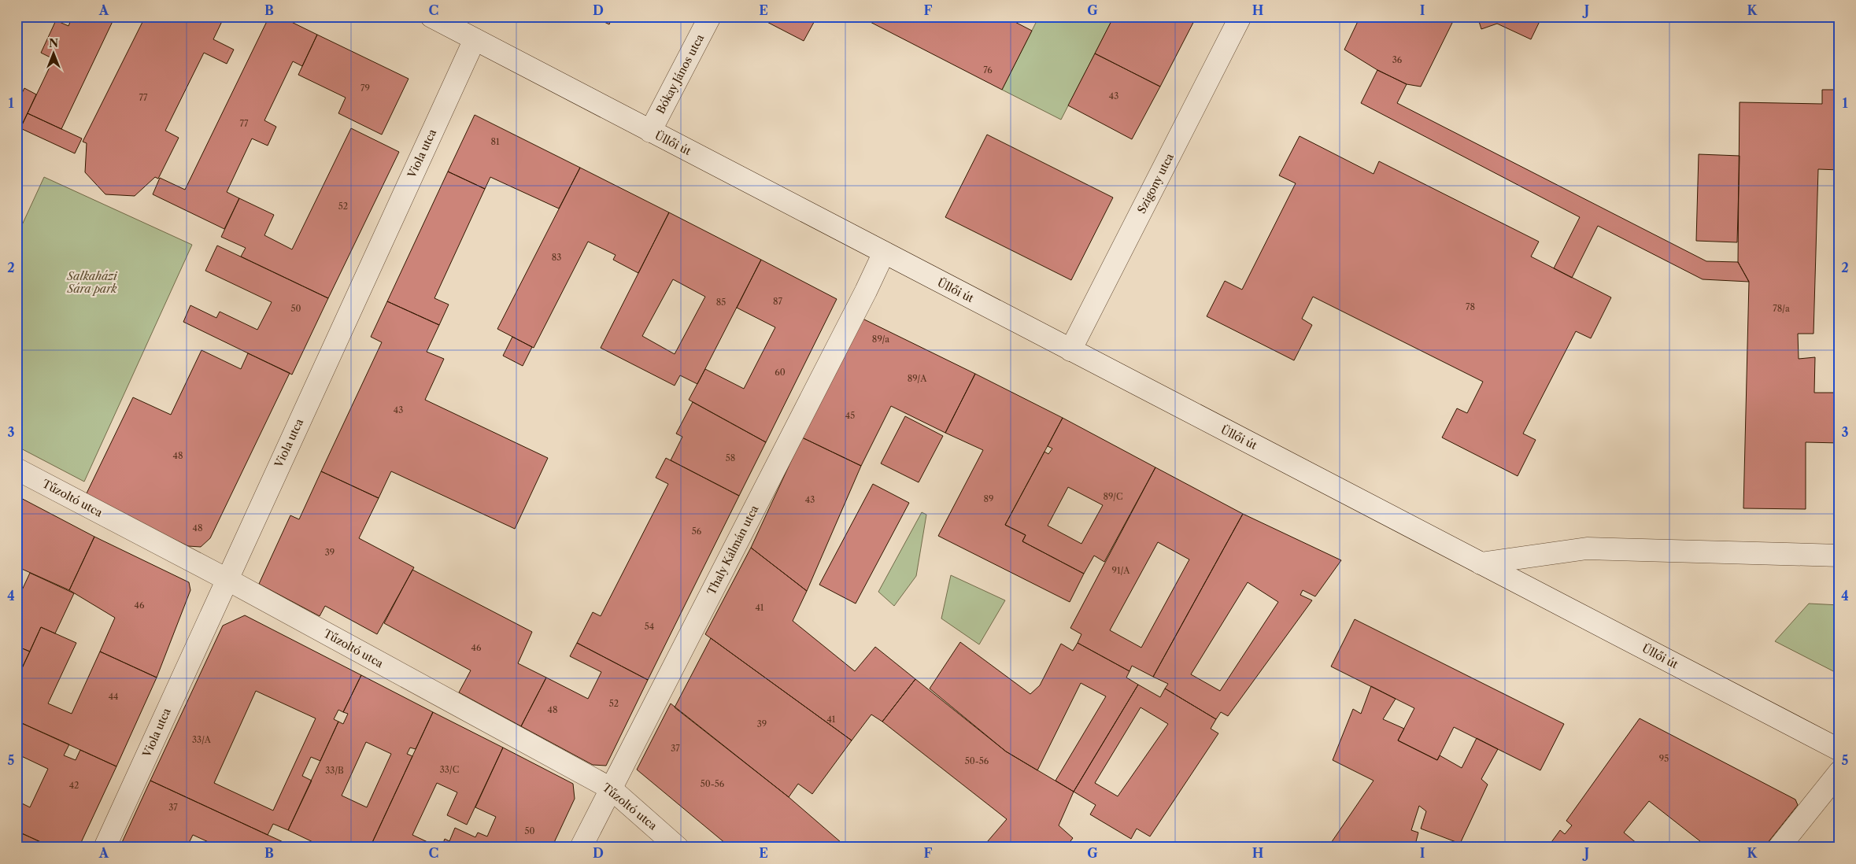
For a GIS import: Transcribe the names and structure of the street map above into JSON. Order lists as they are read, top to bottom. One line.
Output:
{"streets":{"street":["Bókay János utca","Üllői út","Viola utca","Szigony utca","Tűzoltó utca","Thaly Kálmán utca"]},"crossings":[["Bókay János utca","Üllői út"],["Üllői út","Viola utca"],["Üllői út","Szigony utca"],["Üllői út","Thaly Kálmán utca"],["Viola utca","Tűzoltó utca"],["Tűzoltó utca","Thaly Kálmán utca"]],"parks":["Salkaházi Sára park"],"house_numbers":["36","76","79","43","77","77","81","52","83","87","85","78","50","78/a","89/a","60","89/A","43","45","48","58","89/C","89","43","48","56","39","91/A","46","41","54","46","44","52","48","41","39","33/A","37","95","50-56","33/C","33/B","50-56","42","37","50"],"north":"top","grid":{"columns":["A","B","C","D","E","F","G","H","I","J","K"],"rows":["1","2","3","4","5"]}}
